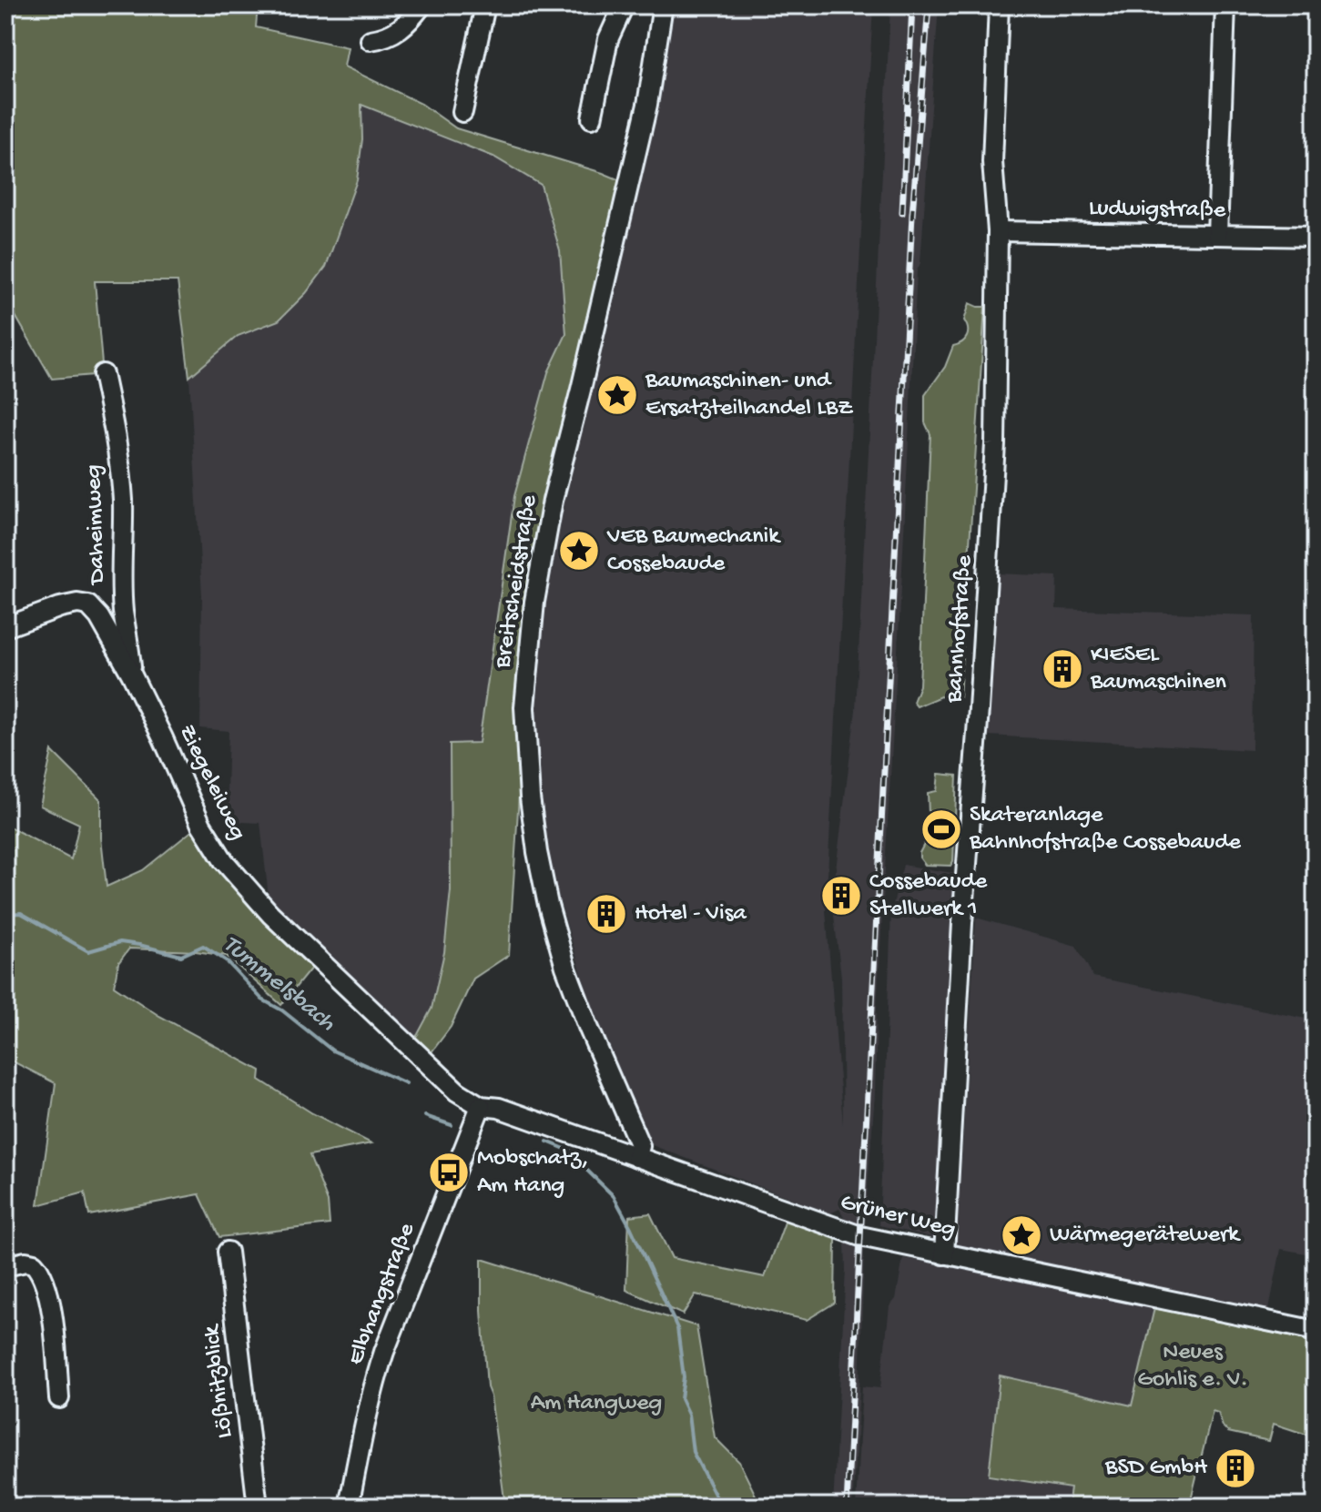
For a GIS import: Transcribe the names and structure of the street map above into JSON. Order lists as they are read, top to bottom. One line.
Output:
{"streets":{"street":["Ludwigstraße","Daheimweg","Breitscheidstraße","Bahnhofstraße","Ziegeleiweg","Grüner Weg","Elbhangstraße","Lößnitzblick"]},"crossings":[["Ludwigstraße","Bahnhofstraße"],["Daheimweg","Ziegeleiweg"],["Breitscheidstraße","Grüner Weg"],["Bahnhofstraße","Grüner Weg"],["Ziegeleiweg","Grüner Weg"],["Ziegeleiweg","Elbhangstraße"],["Grüner Weg","Elbhangstraße"]],"water":["Tummelsbach"],"parks":["Neues Gohlis e. V.","Am Hangweg"],"places":{"place":["Baumaschinen- und Ersatzteilhandel LBZ","VEB Baumechanik Cossebaude","Wärmegerätewerk"],"building":["KIESEL Baumaschinen","Cossebaude Stellwerk 1","Hotel - Visa","BSD GmbH"],"sports":["Skateranlage Bahnhofstraße Cossebaude"],"bus stop":["Mobschatz, Am Hang"]}}
